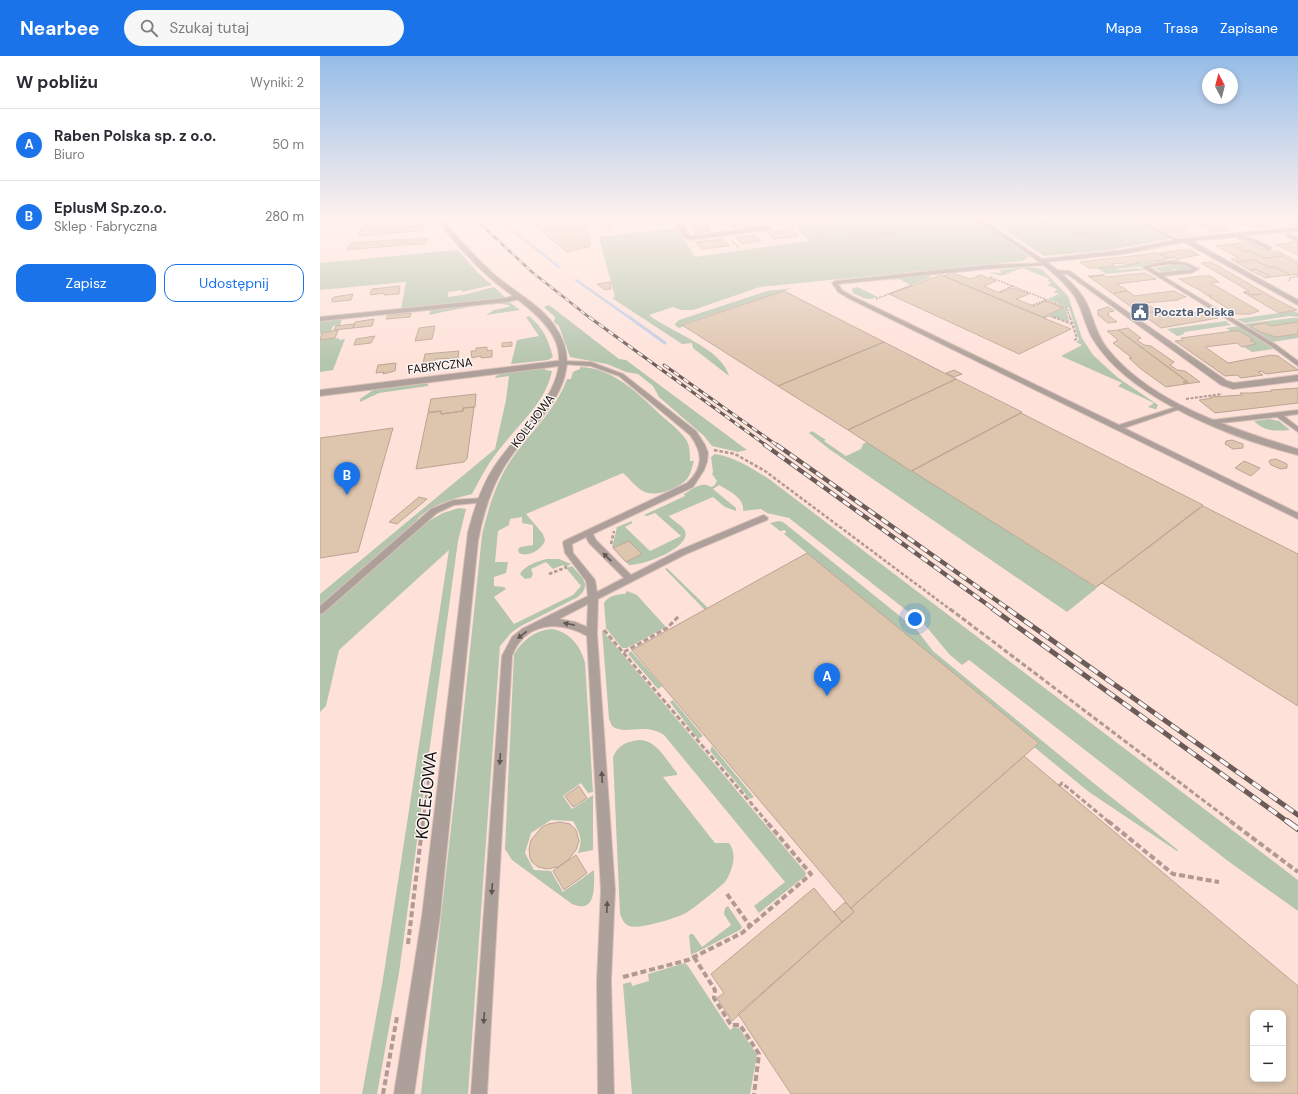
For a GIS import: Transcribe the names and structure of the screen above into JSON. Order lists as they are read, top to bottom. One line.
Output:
{"streets":{"street":["FABRYCZNA","KOLEJOWA"]},"crossings":[["FABRYCZNA","KOLEJOWA"]],"places":{"public building":["Poczta Polska"]},"north":"top","page":{"header":"Nearbee","search":"Szukaj tutaj","nav":["Mapa","Trasa","Zapisane"],"heading":["W pobliżu","Wyniki: 2"],"list":[{"mark":"A","name":"Raben Polska sp. z o.o.","note":"Biuro","value":"50 m"},{"mark":"B","name":"EplusM Sp.zo.o.","note":"Sklep · Fabryczna","value":"280 m"}],"buttons":["Zapisz","Udostępnij"],"pins":["B","A"],"map_buttons":["+","−"]}}
